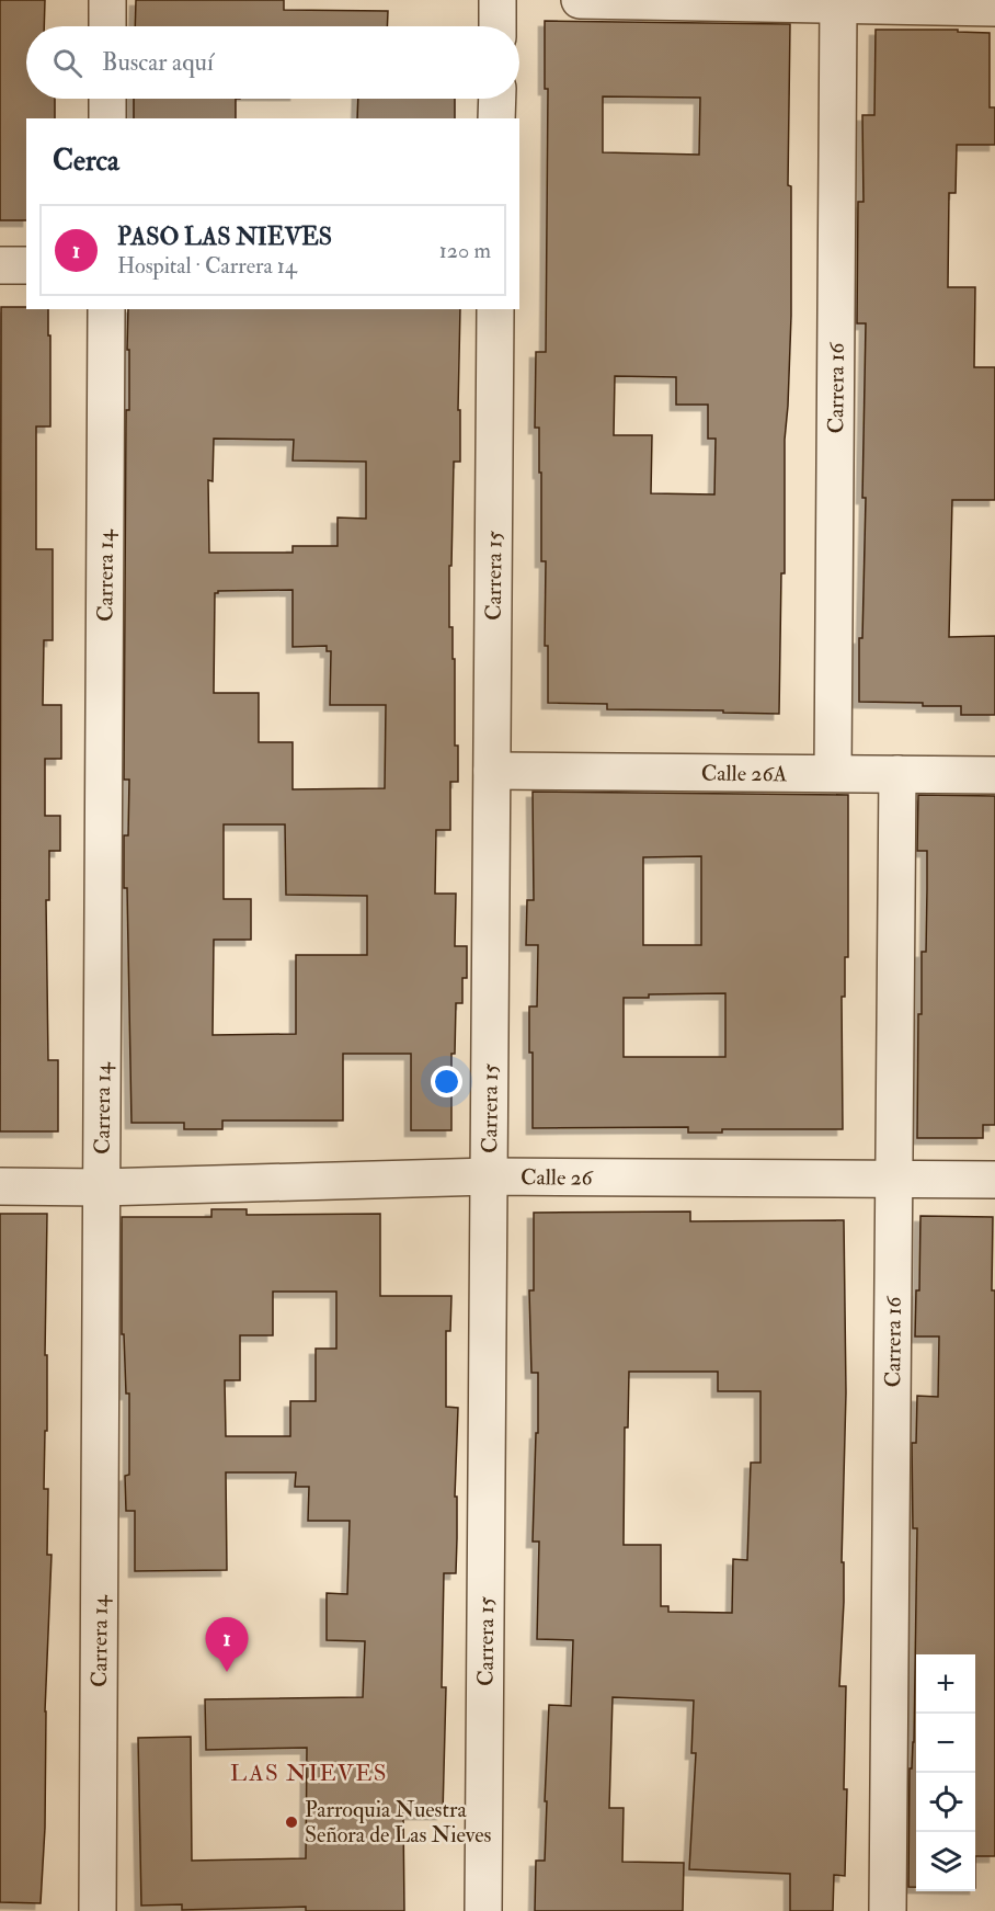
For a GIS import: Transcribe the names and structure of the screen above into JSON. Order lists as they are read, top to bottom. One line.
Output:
{"streets":{"street":["Carrera 16","Carrera 14","Carrera 15","Calle 26A","Calle 26"]},"crossings":[["Carrera 16","Calle 26A"],["Carrera 16","Calle 26"],["Carrera 14","Calle 26"],["Carrera 15","Calle 26A"],["Carrera 15","Calle 26"]],"districts":["LAS NIEVES"],"places":["Parroquia Nuestra Señora de Las Nieves"],"page":{"search":"Buscar aquí","heading":"Cerca","list":[{"mark":"1","name":"PASO LAS NIEVES","note":"Hospital · Carrera 14","value":"120 m"}],"pins":"1","map_buttons":["+","−"]}}
